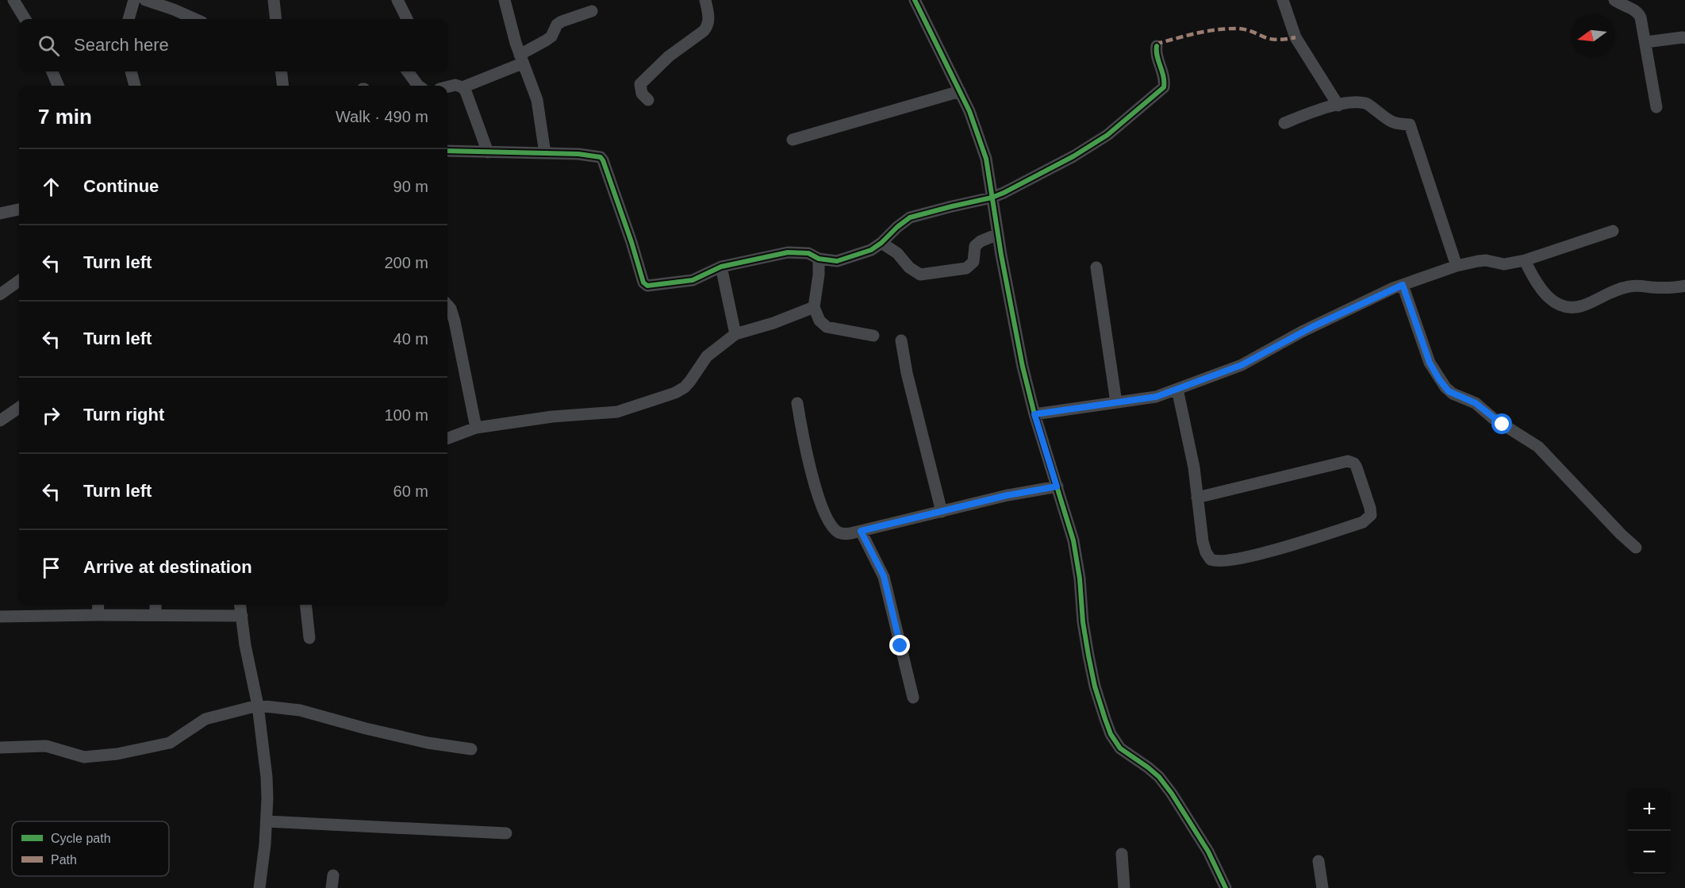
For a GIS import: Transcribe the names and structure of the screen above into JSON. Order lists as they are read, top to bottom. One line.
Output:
{"legend":["Cycle path","Path"],"north":"left","page":{"search":"Search here","heading":["7 min","Walk · 490 m"],"list":[["Continue","90 m"],["Turn left","200 m"],["Turn left","40 m"],["Turn right","100 m"],["Turn left","60 m"],"Arrive at destination"],"map_buttons":["+","−"]}}
